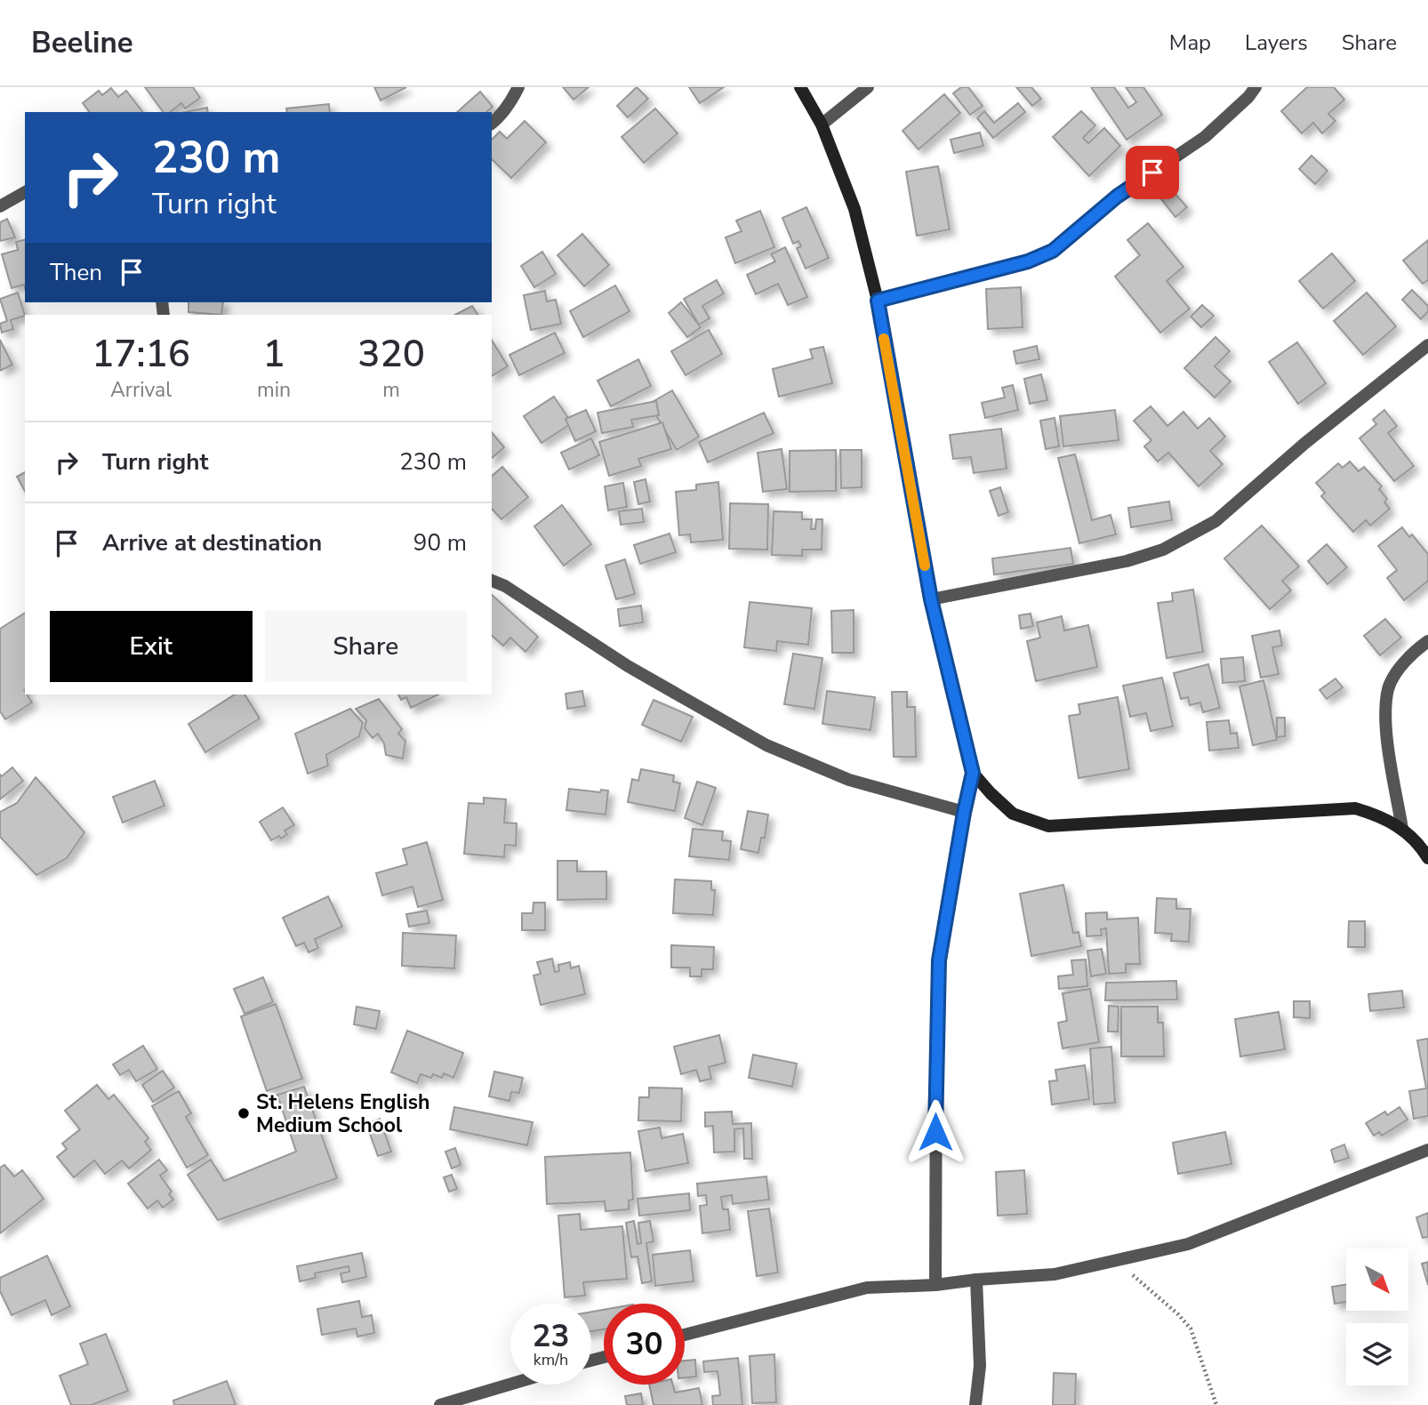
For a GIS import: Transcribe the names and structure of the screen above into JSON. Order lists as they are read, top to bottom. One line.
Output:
{"places":["St. Helens English Medium School"],"north":"bottom right","page":{"header":"Beeline","nav":["Map","Layers","Share"],"turn":["230 m","Turn right"],"then":"Then","eta":["17:16","Arrival","1","min","320","m"],"list":[{"name":"Turn right","value":"230 m"},{"name":"Arrive at destination","value":"90 m"}],"buttons":["Exit","Share"],"speed":"23 km/h","limit":"30"}}
